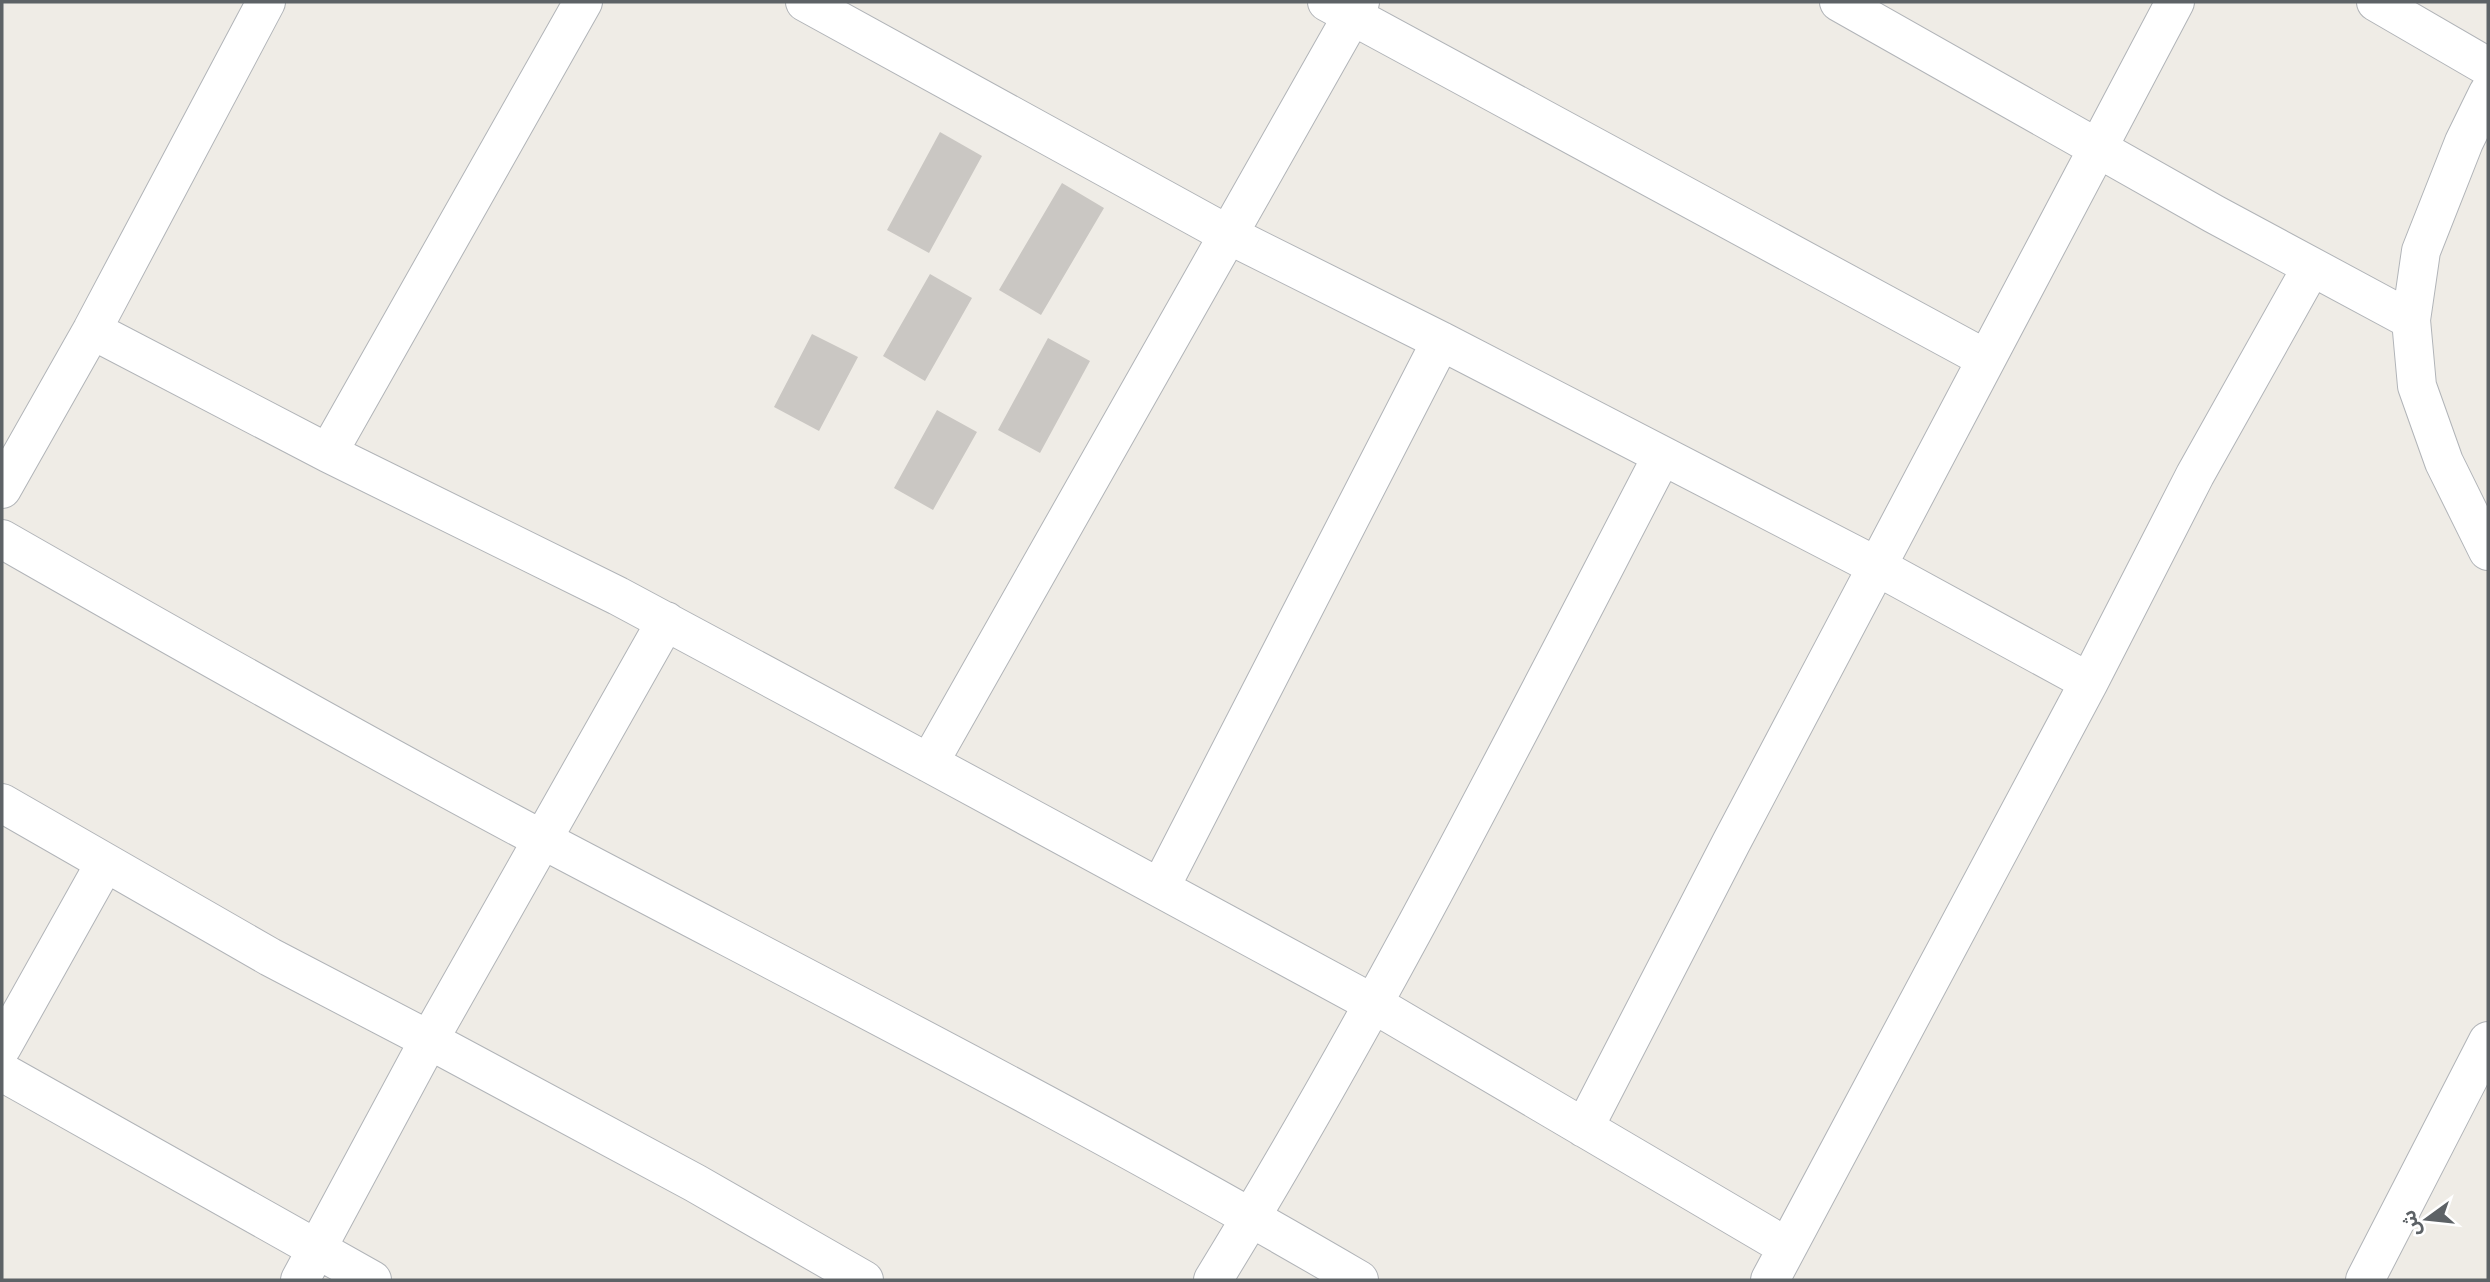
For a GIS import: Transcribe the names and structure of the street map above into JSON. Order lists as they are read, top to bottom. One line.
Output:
{"north":"left"}
